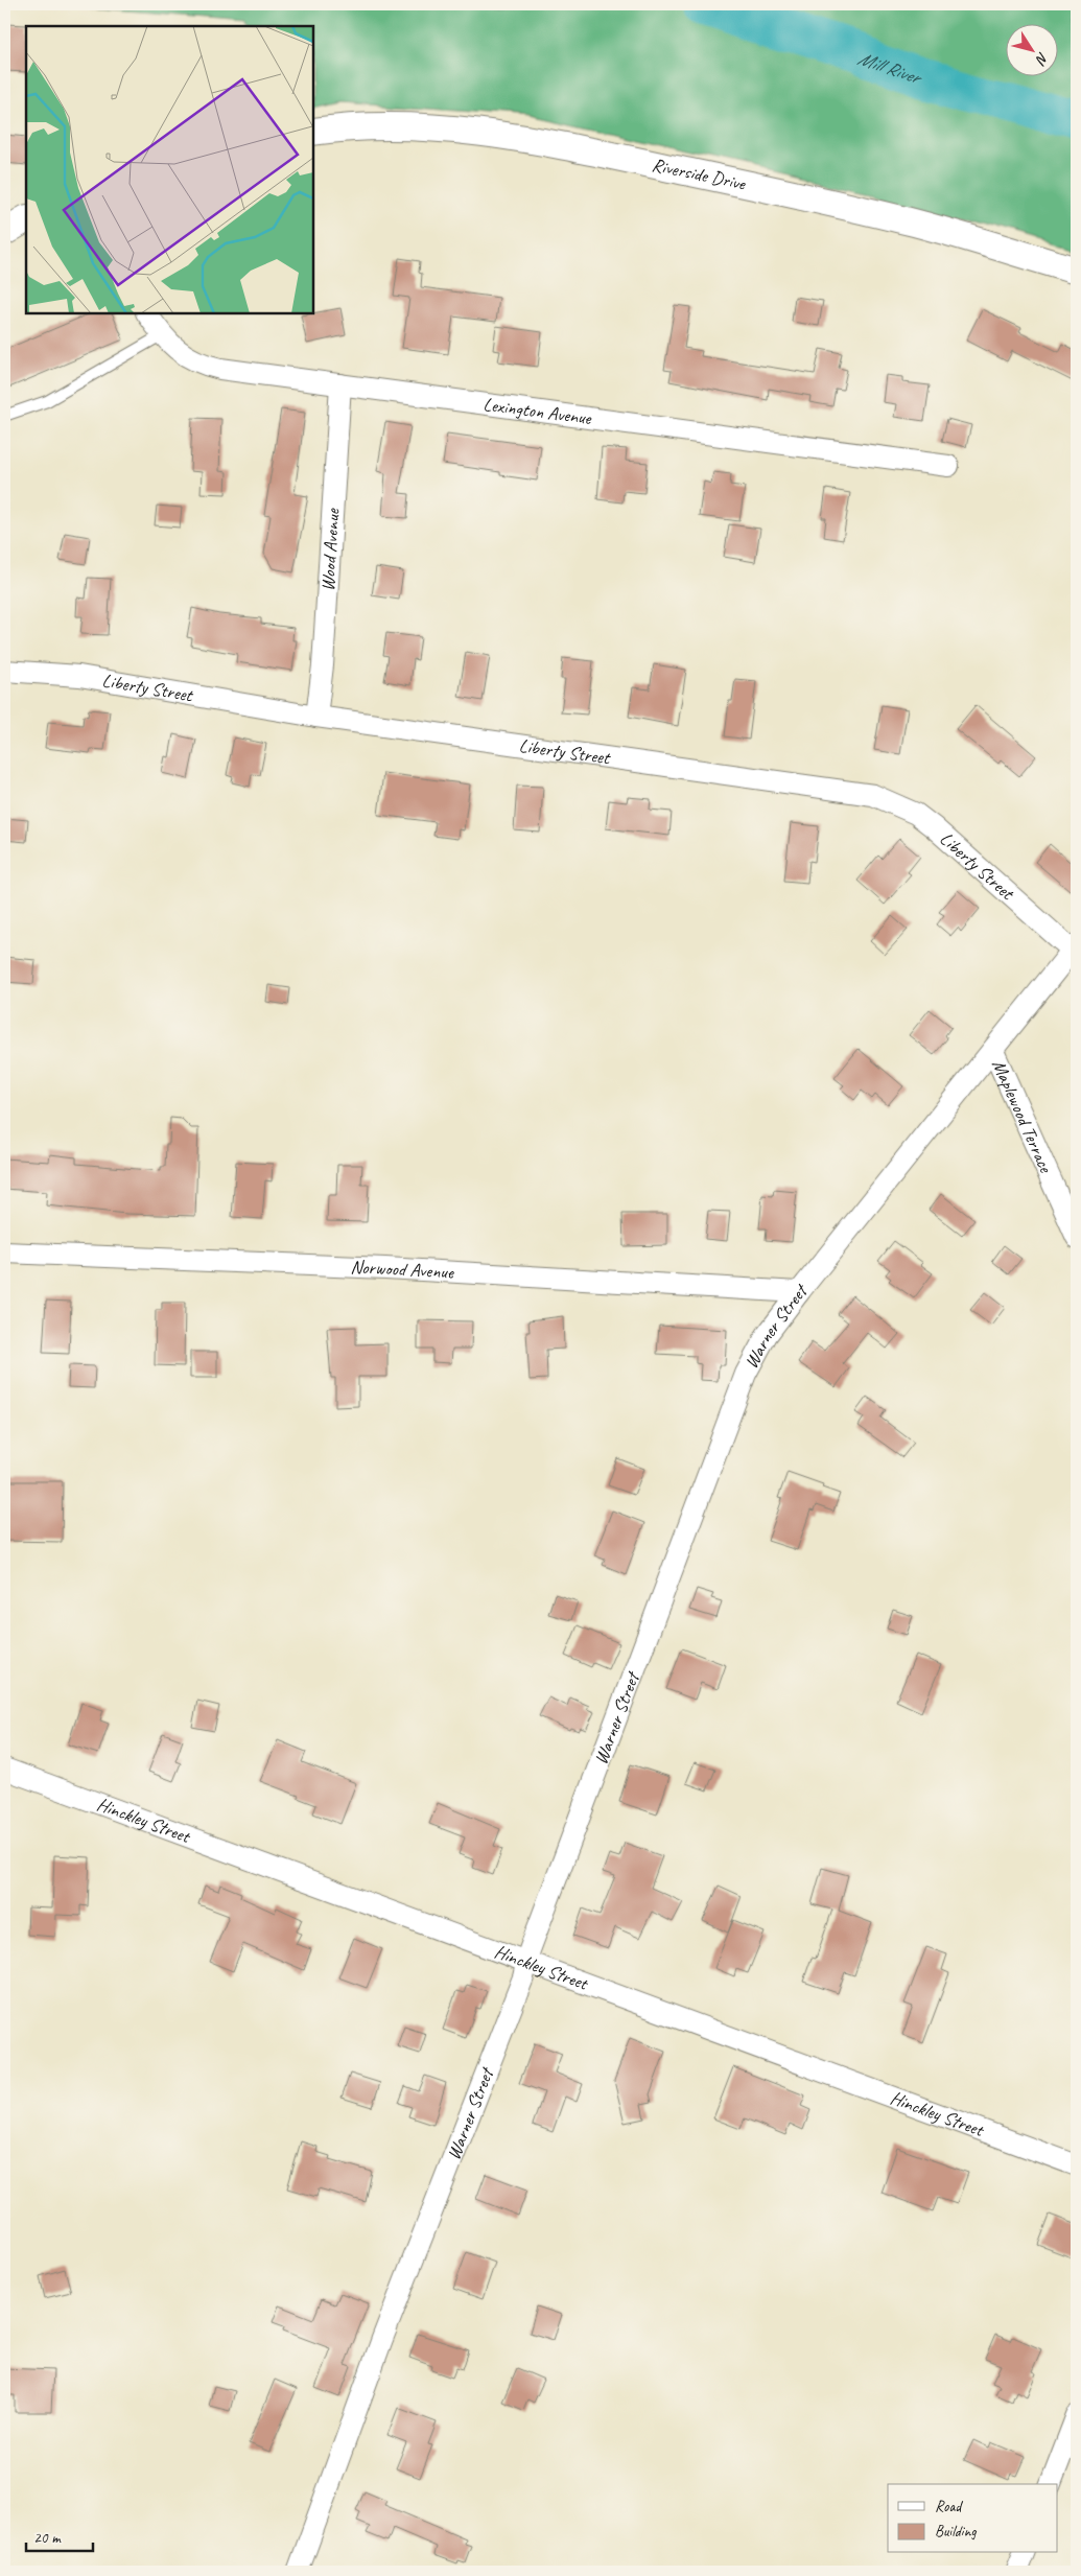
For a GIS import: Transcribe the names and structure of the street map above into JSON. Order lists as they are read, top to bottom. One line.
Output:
{"streets":{"street":["Riverside Drive","Lexington Avenue","Wood Avenue","Liberty Street","Maplewood Terrace","Norwood Avenue","Warner Street","Hinckley Street"]},"crossings":[["Lexington Avenue","Wood Avenue"],["Wood Avenue","Liberty Street"],["Liberty Street","Warner Street"],["Maplewood Terrace","Warner Street"],["Norwood Avenue","Warner Street"],["Warner Street","Hinckley Street"]],"water":["Mill River"],"legend":["Road","Building"],"scale_bar":"20 m","north":"bottom right"}
